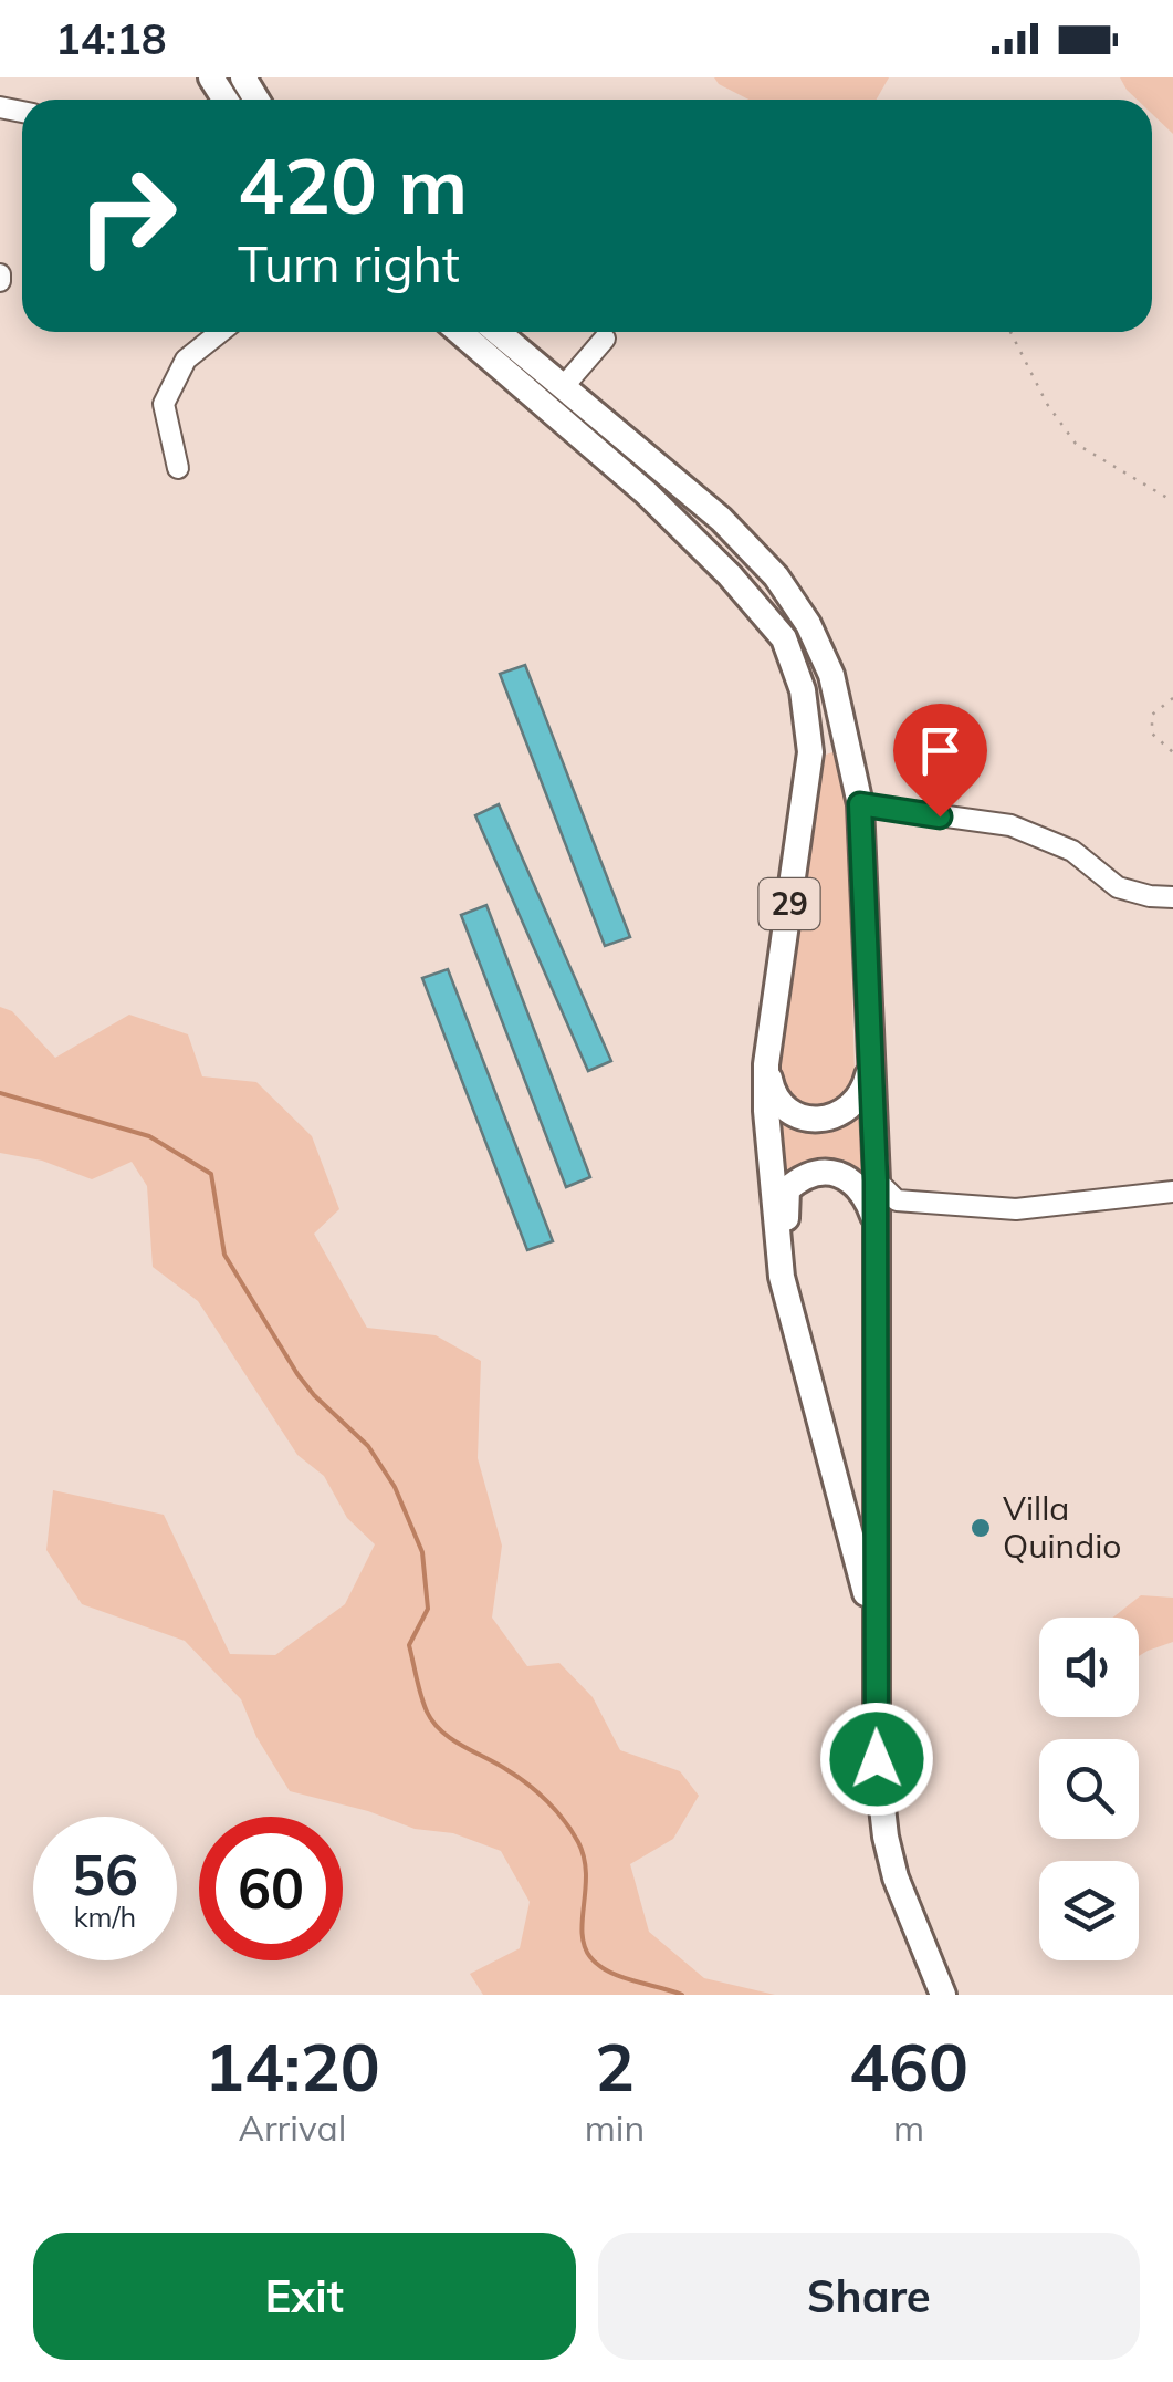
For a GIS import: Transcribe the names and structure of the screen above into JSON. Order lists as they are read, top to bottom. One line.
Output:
{"streets":{"main road":["29"]},"places":["Villa Quindio"],"page":{"status":"14:18","turn":["420 m","Turn right"],"speed":"56 km/h","limit":"60","eta":["14:20","Arrival","2","min","460","m"],"buttons":["Exit","Share"]}}
